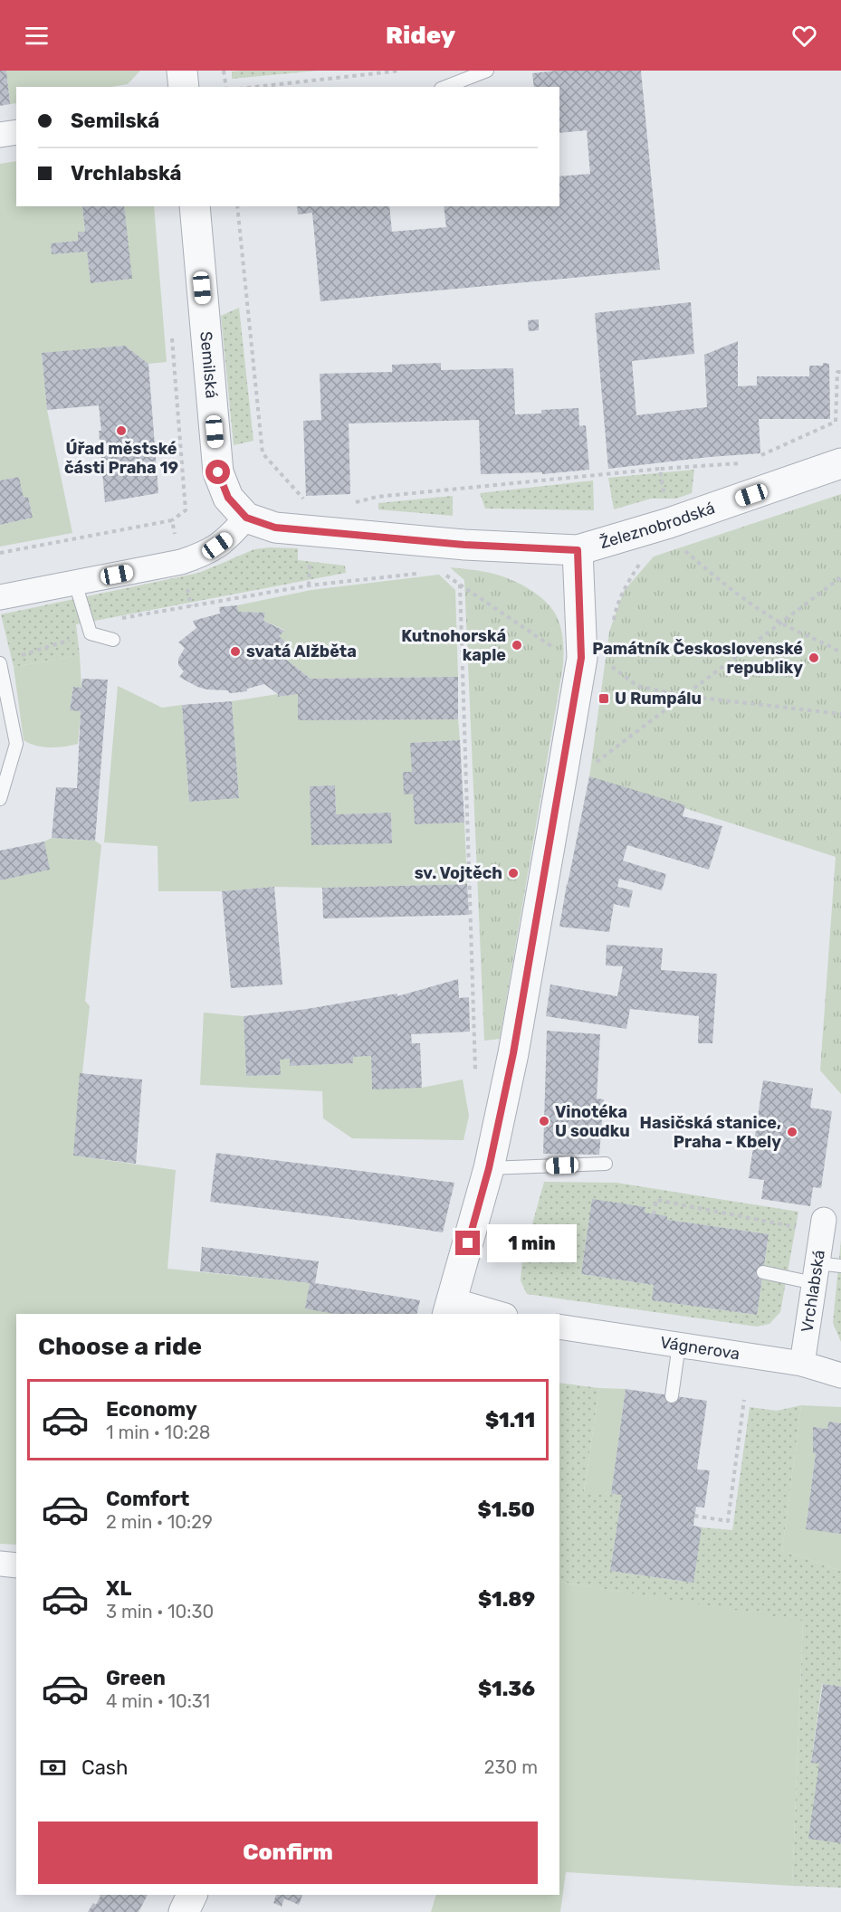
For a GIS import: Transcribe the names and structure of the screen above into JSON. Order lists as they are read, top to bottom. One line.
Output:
{"streets":{"street":["Semilská","Železnobrodská","Vrchlabská","Vágnerova"]},"crossings":[["Semilská","Železnobrodská"],["Vrchlabská","Vágnerova"]],"places":{"other":["Úřad městské části Praha 19","Kutnohorská kaple","svatá Alžběta","Památník Československé republiky","sv. Vojtěch","Vinotéka U soudku","Hasičská stanice, Praha - Kbely"],"transit":["U Rumpálu"]},"page":{"header":"Ridey","banner":["Semilská","Vrchlabská"],"bubble":"1 min","heading":"Choose a ride","list":[{"name":"Economy","note":"1 min · 10:28","value":"$1.11"},{"name":"Comfort","note":"2 min · 10:29","value":"$1.50"},{"name":"XL","note":"3 min · 10:30","value":"$1.89"},{"name":"Green","note":"4 min · 10:31","value":"$1.36"}],"pay":["Cash","230 m"],"buttons":"Confirm"}}
